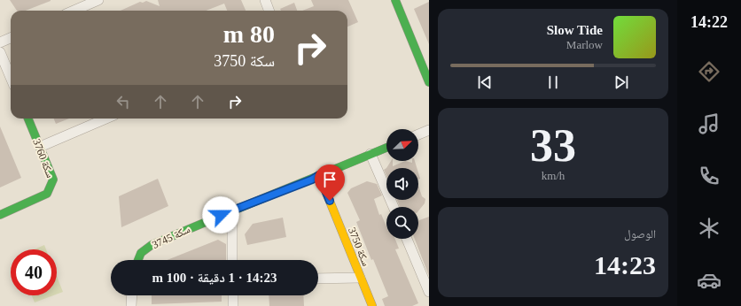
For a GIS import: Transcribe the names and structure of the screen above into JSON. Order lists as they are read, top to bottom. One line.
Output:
{"streets":{"street":["سكة 3760","سكة 3745","سكة 3750"]},"crossings":[["سكة 3745","سكة 3750"]],"north":"top right","page":{"tabs":"14:22","turn":["80 m","سكة 3750"],"song":["Slow Tide","Marlow"],"tile":[["33","km/h"],["الوصول","14:23"]],"limit":"40","trip":"14:23 · 1 دقيقة · 100 m"}}
